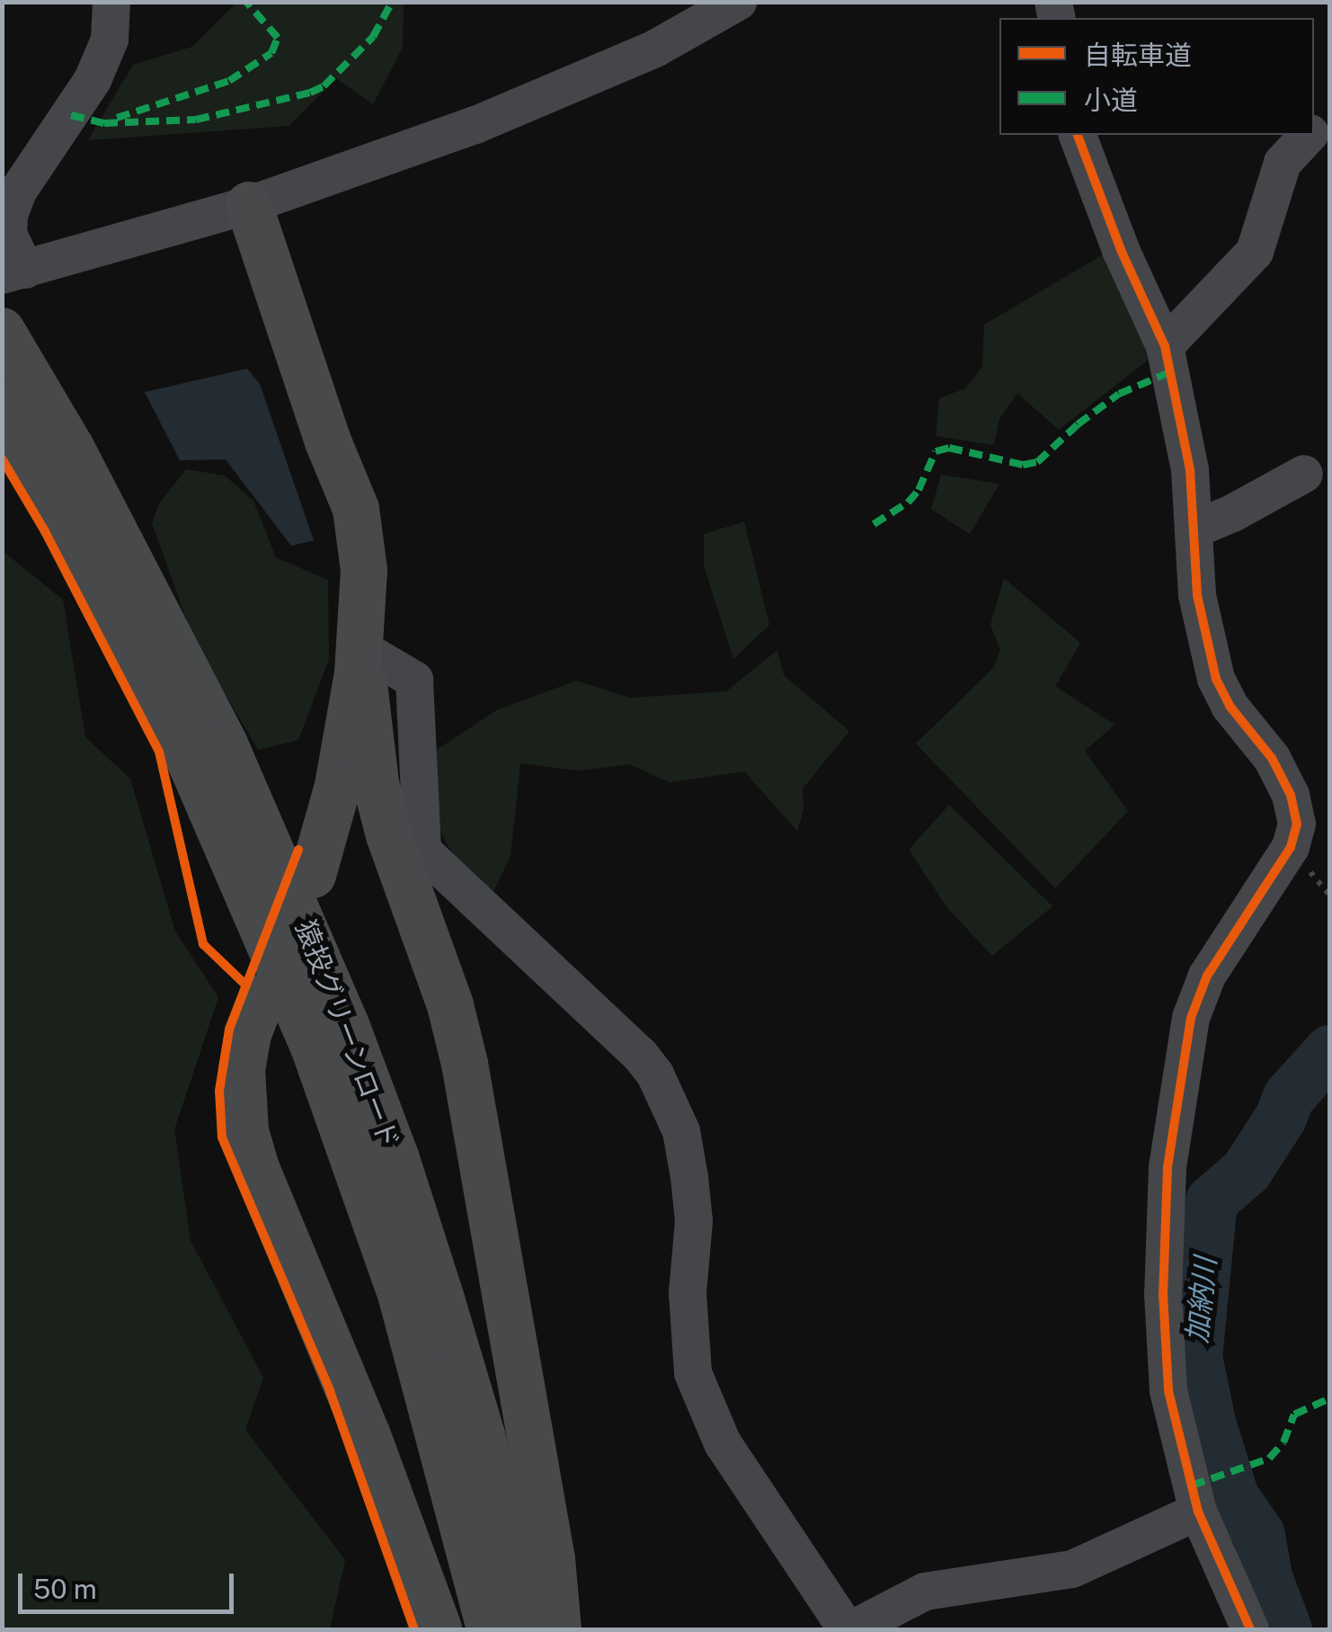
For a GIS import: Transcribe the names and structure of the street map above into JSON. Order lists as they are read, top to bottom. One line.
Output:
{"streets":{"main road":["猿投グリーンロード"]},"water":["加納川"],"legend":["自転車道","小道"],"scale_bar":"50 m"}
